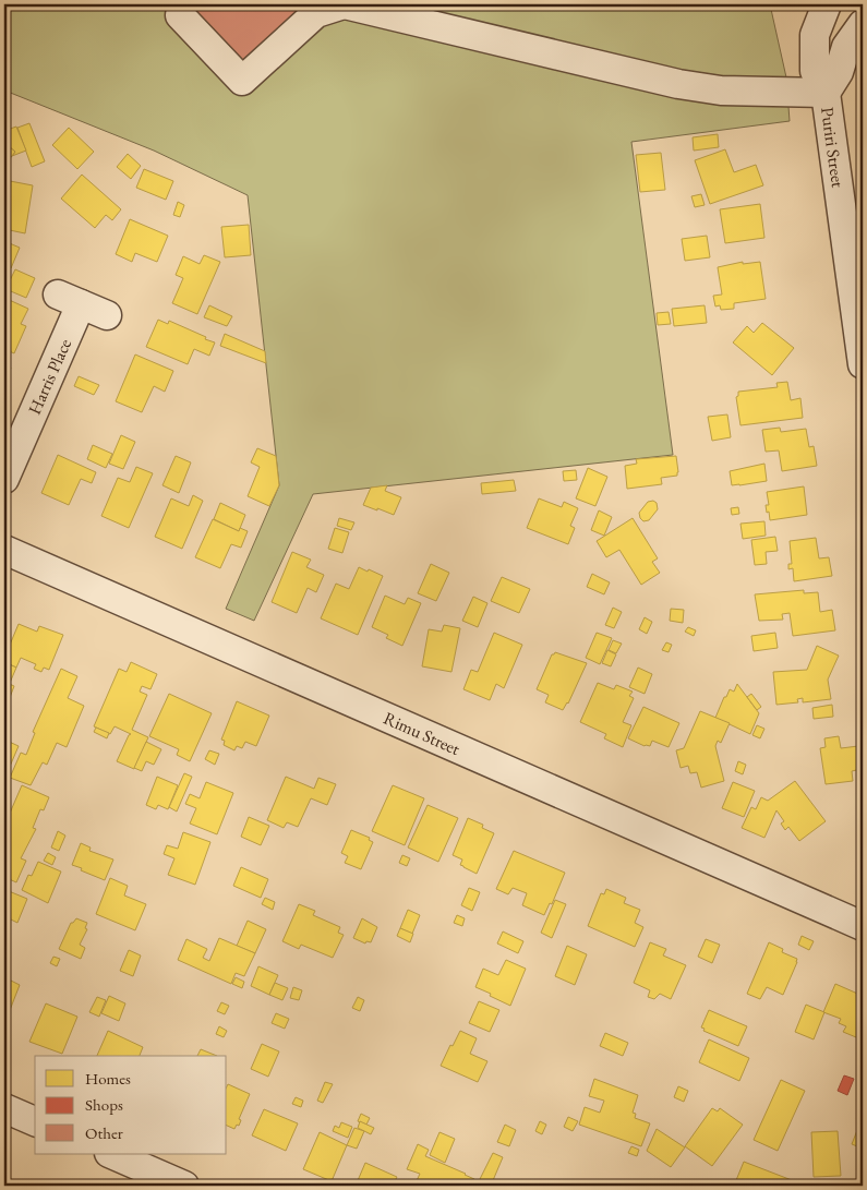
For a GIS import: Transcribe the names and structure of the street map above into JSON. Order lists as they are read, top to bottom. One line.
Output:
{"streets":{"street":["Puriri Street","Harris Place","Rimu Street"]},"legend":["Homes","Shops","Other"]}
